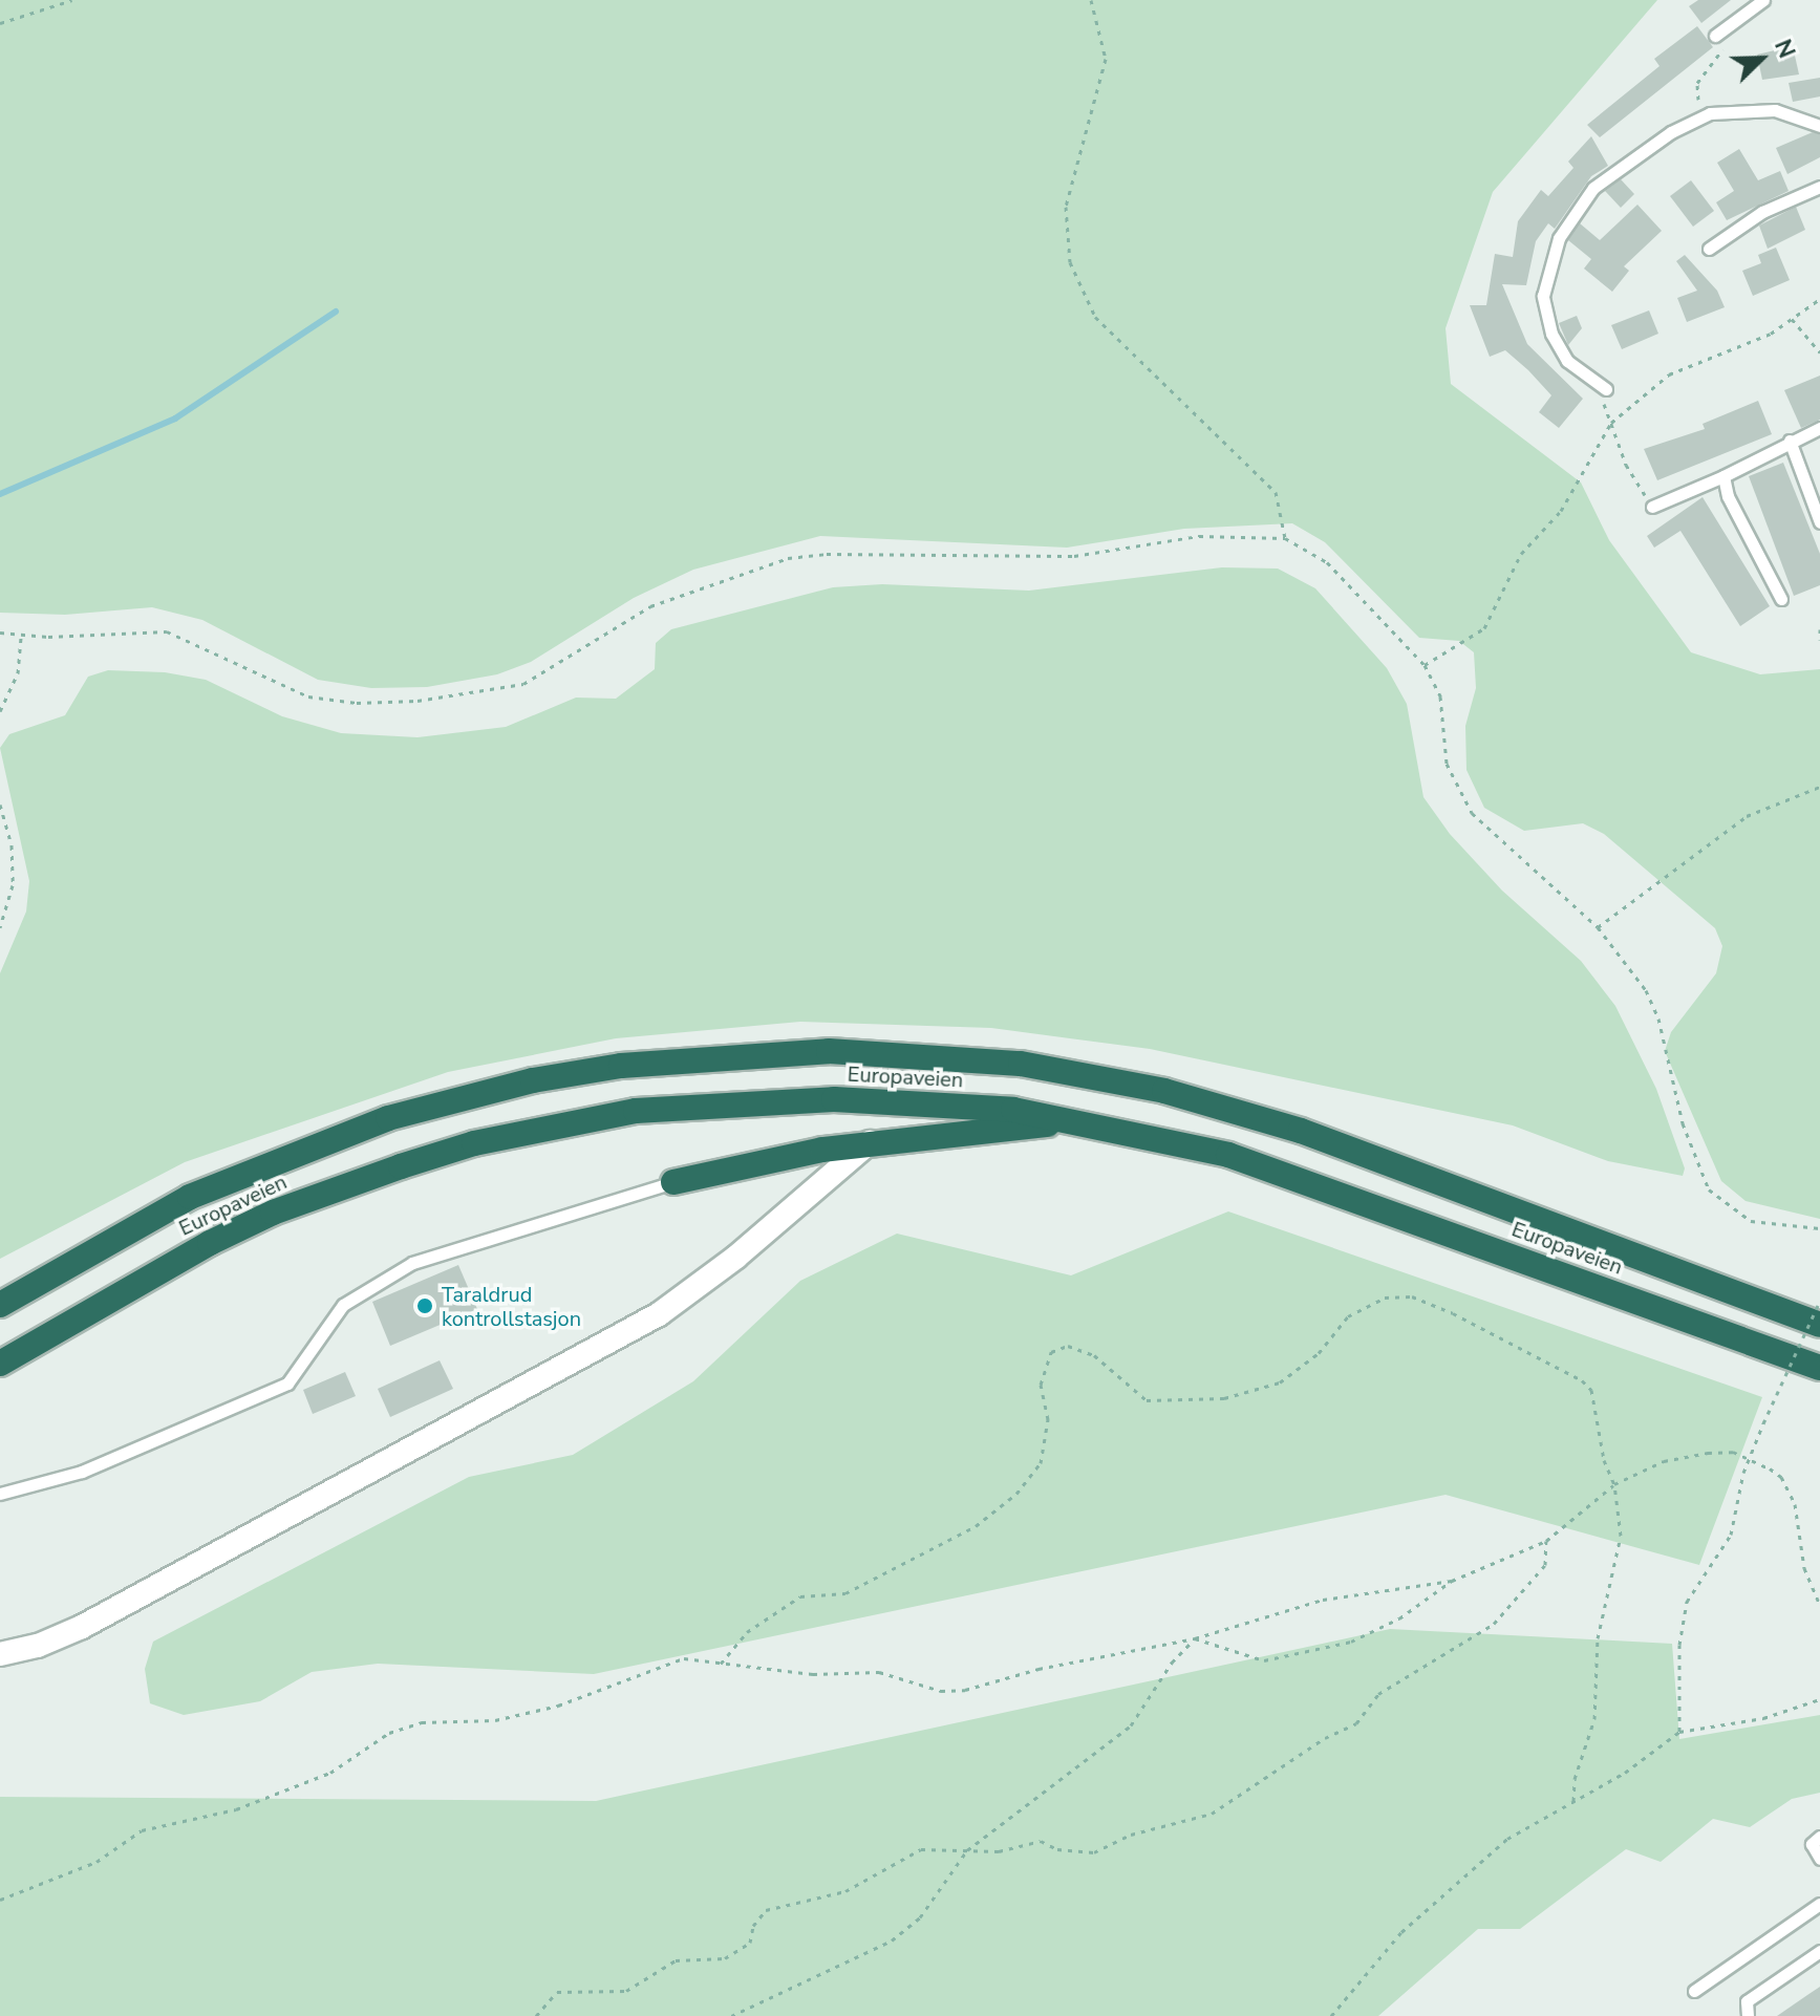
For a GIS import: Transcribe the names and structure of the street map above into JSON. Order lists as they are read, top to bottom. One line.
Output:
{"streets":{"highway":["Europaveien"]},"places":["Taraldrud kontrollstasjon"],"north":"top right"}
